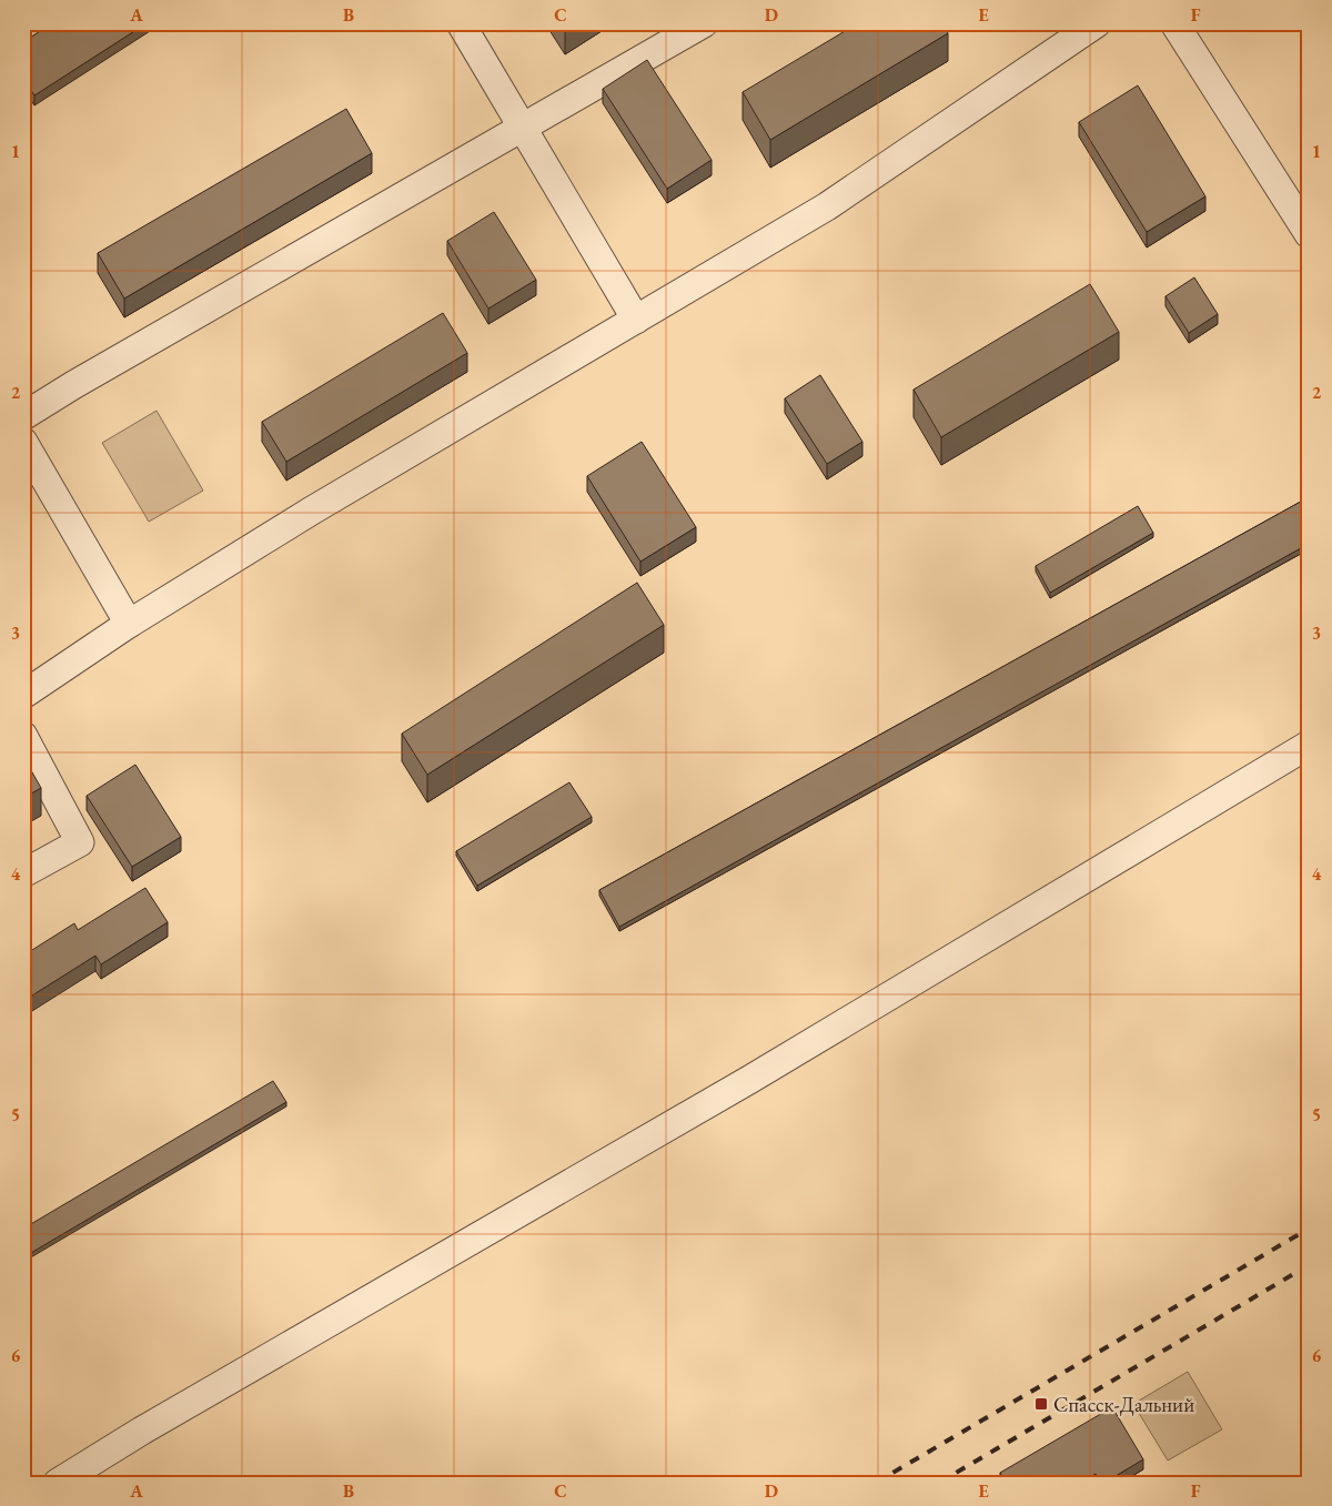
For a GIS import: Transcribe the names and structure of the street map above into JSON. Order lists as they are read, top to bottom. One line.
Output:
{"places":{"transit":["Спасск-Дальний"]},"grid":{"columns":["A","B","C","D","E","F"],"rows":["1","2","3","4","5","6"]}}
